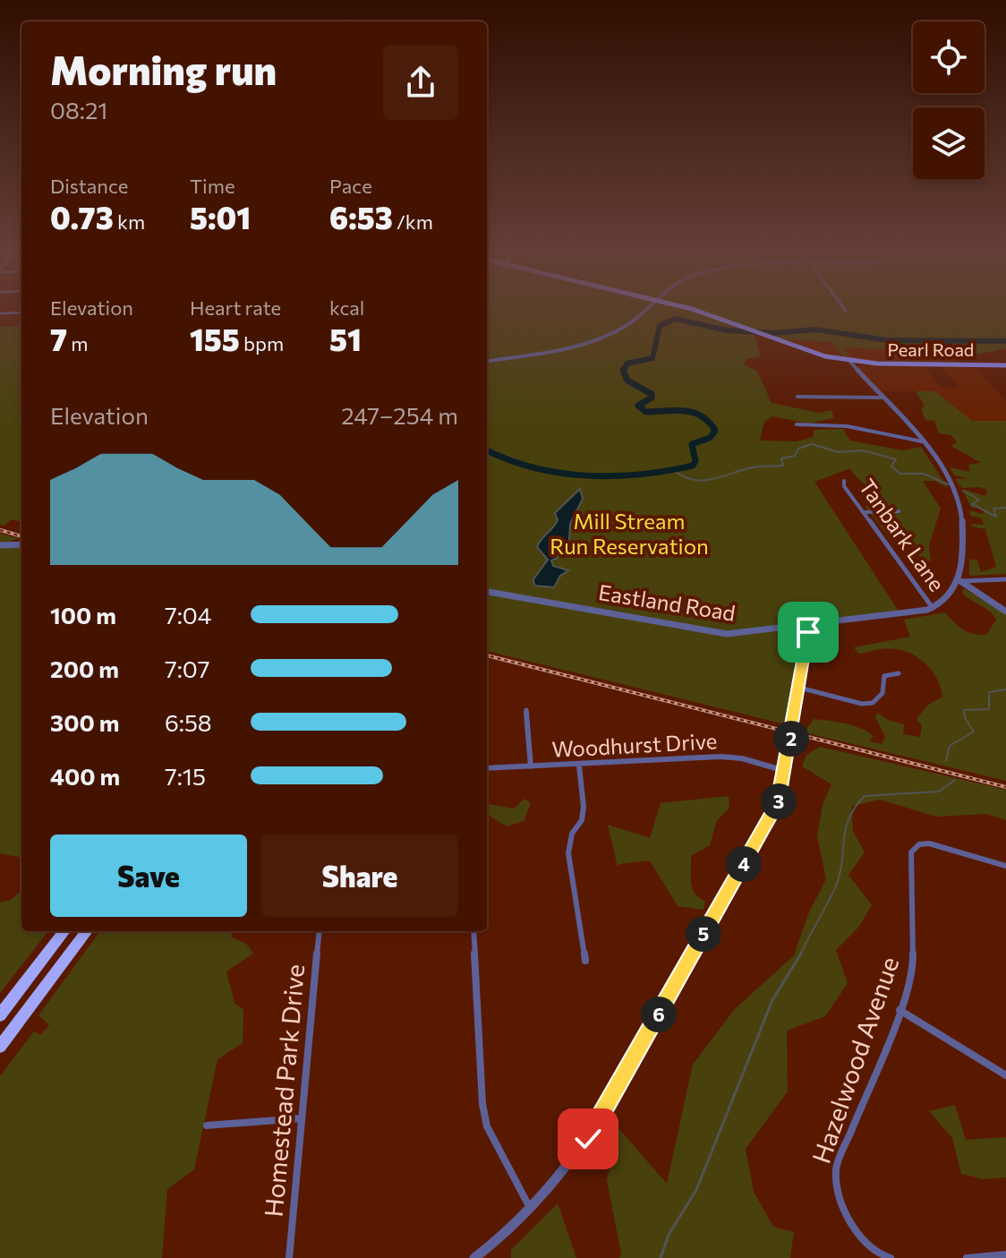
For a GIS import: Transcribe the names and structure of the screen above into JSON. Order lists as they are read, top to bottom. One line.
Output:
{"streets":{"main road":["Pearl Road"],"street":["Tanbark Lane","Eastland Road","Woodhurst Drive","Hazelwood Avenue","Homestead Park Drive"]},"crossings":[["Tanbark Lane","Eastland Road"]],"parks":["Mill Stream Run Reservation"],"page":{"heading":["Morning run","08:21"],"stats":[["Distance","0.73 km"],["Time","5:01"],["Pace","6:53 /km"],["Elevation","7 m"],["Heart rate","155 bpm"],["kcal","51"]],"chart":["Elevation","247–254 m"],"list":[{"name":"100 m","note":"7:04"},{"name":"200 m","note":"7:07"},{"name":"300 m","note":"6:58"},{"name":"400 m","note":"7:15"}],"pins":["2","3","4","5","6"],"buttons":["Save","Share"]}}
